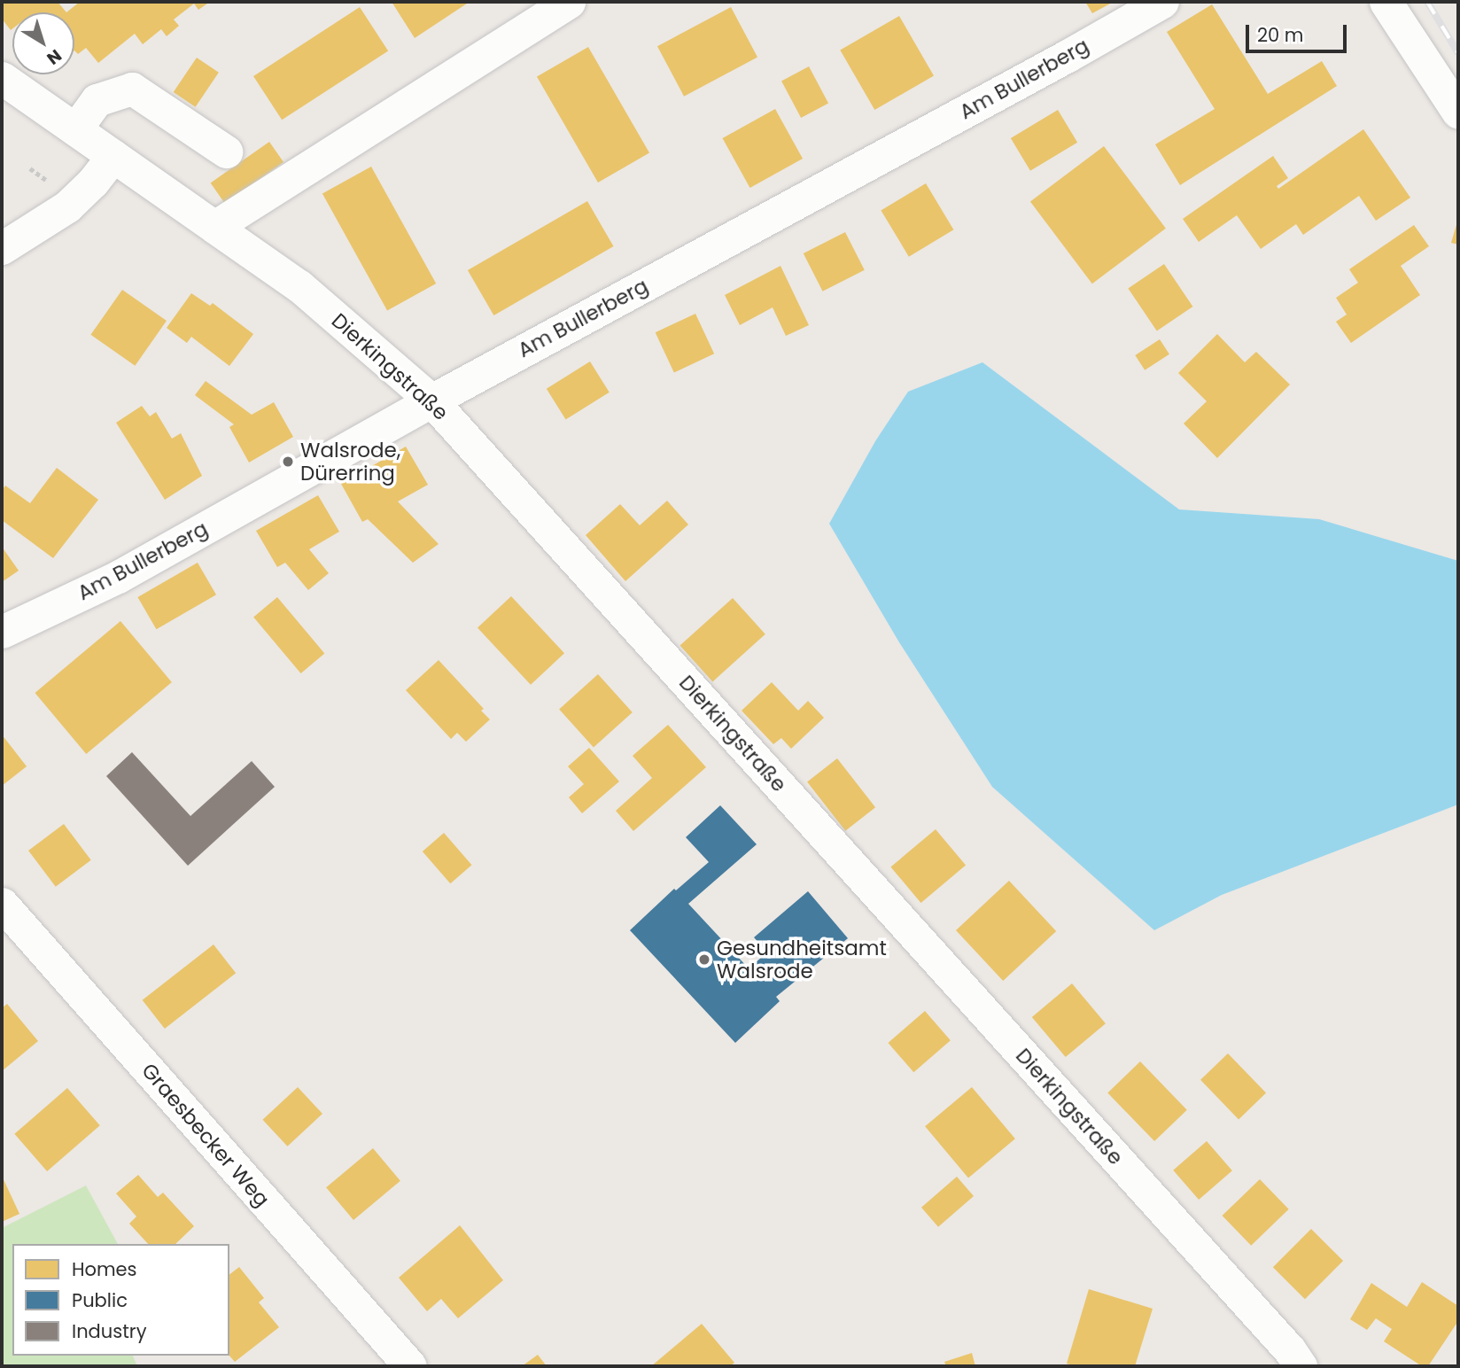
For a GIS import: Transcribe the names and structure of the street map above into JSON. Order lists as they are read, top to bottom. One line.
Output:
{"streets":{"street":["Am Bullerberg","Dierkingstraße","Graesbecker Weg"]},"crossings":[["Am Bullerberg","Dierkingstraße"]],"places":["Walsrode, Dürerring","Gesundheitsamt Walsrode"],"legend":["Homes","Public","Industry"],"scale_bar":"20 m","north":"bottom right"}
